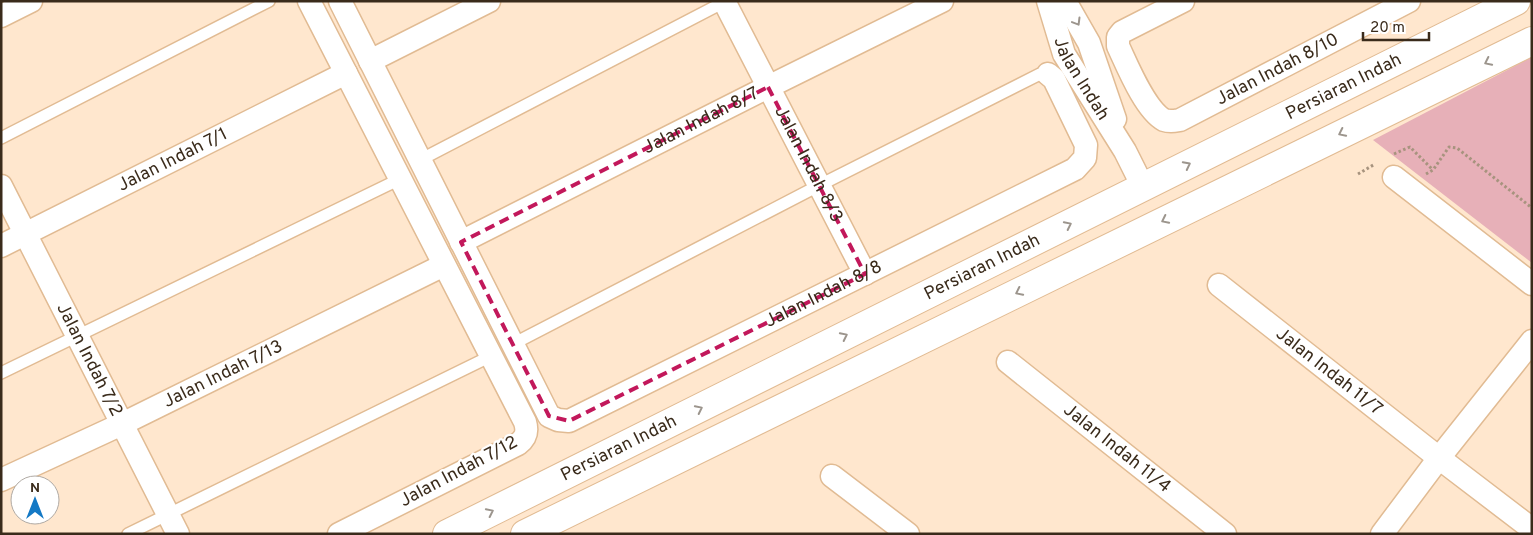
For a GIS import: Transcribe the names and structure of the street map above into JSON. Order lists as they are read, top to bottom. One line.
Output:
{"streets":{"main road":["Persiaran Indah"],"street":["Jalan Indah 8/10","Jalan Indah","Jalan Indah 8/7","Jalan Indah 7/1","Jalan Indah 8/3","Jalan Indah 8/8","Jalan Indah 7/2","Jalan Indah 11/7","Jalan Indah 7/13","Jalan Indah 11/4","Jalan Indah 7/12"]},"crossings":[["Jalan Indah","Persiaran Indah"],["Jalan Indah 8/7","Jalan Indah 8/3"],["Jalan Indah 7/1","Jalan Indah 7/2"],["Jalan Indah 8/3","Jalan Indah 8/8"],["Jalan Indah 7/2","Jalan Indah 7/13"]],"scale_bar":"20 m","north":"top"}
